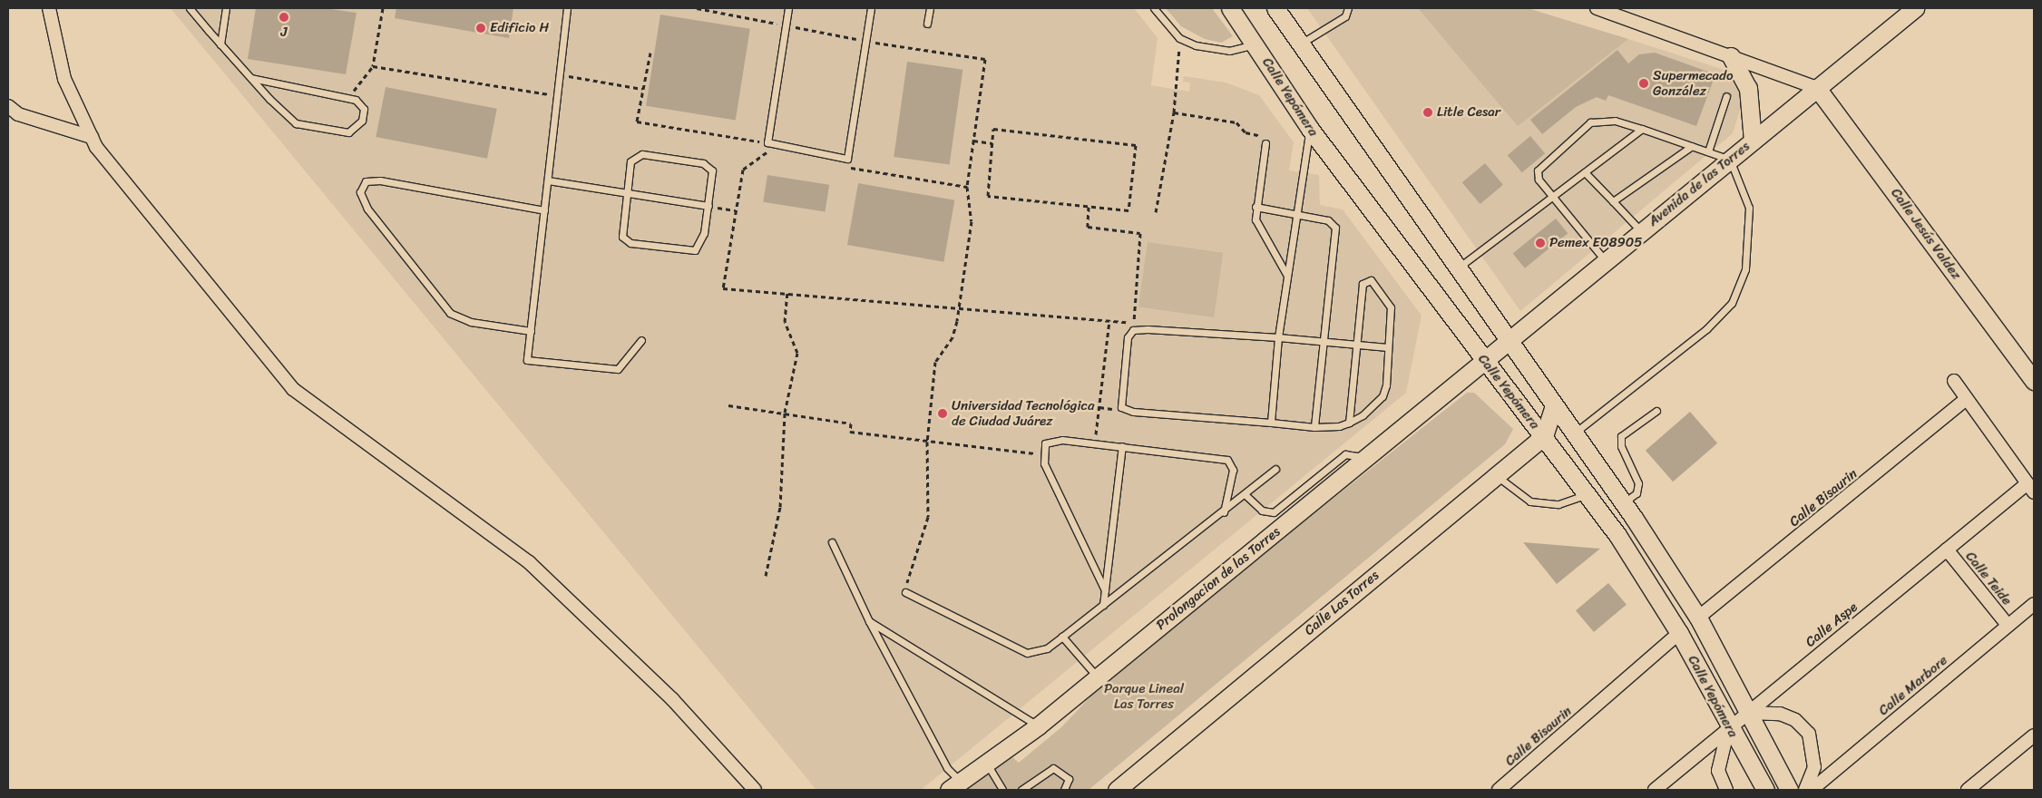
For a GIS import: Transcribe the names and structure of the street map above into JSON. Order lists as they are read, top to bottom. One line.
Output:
{"streets":{"main road":["Calle Yepómera","Avenida de las Torres","Calle Jesús Valdez","Prolongacion de las Torres","Calle Las Torres"],"street":["Calle Bisaurin","Calle Teide","Calle Aspe","Calle Marbore"]},"crossings":[["Calle Yepómera","Avenida de las Torres"],["Calle Yepómera","Calle Bisaurin"],["Calle Yepómera","Prolongacion de las Torres"],["Calle Yepómera","Calle Las Torres"],["Calle Yepómera","Calle Aspe"],["Avenida de las Torres","Calle Jesús Valdez"],["Avenida de las Torres","Prolongacion de las Torres"],["Calle Teide","Calle Aspe"],["Calle Teide","Calle Marbore"]],"parks":["Parque Lineal Las Torres"],"places":["J","Edificio H","Supermecado González","Litle Cesar","Pemex E08905","Universidad Tecnológica de Ciudad Juárez"]}
